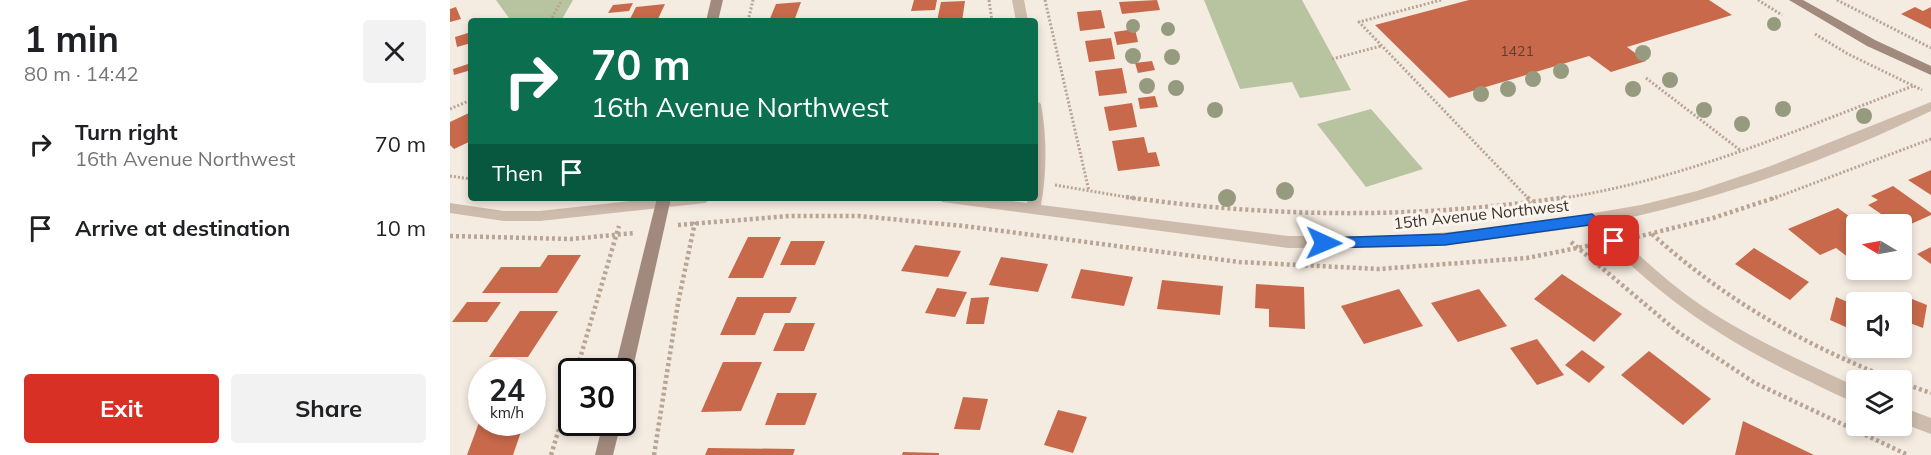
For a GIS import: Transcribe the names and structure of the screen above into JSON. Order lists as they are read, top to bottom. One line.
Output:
{"streets":{"street":["15th Avenue Northwest"]},"house_numbers":["1421"],"north":"left","page":{"heading":["1 min","80 m · 14:42"],"turn":["70 m","16th Avenue Northwest"],"list":[{"name":"Turn right","note":"16th Avenue Northwest","value":"70 m"},{"name":"Arrive at destination","value":"10 m"}],"then":"Then","speed":"24 km/h","limit":"30","buttons":["Exit","Share"]}}
